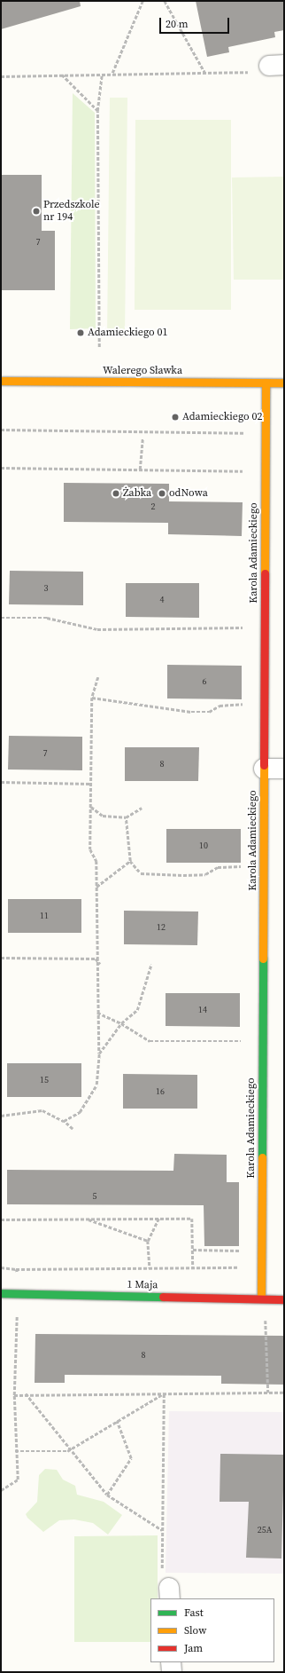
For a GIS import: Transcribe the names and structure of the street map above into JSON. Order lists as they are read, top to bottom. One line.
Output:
{"streets":{"street":["Walerego Sławka","Karola Adamieckiego","1 Maja"]},"crossings":[["Walerego Sławka","Karola Adamieckiego"],["Karola Adamieckiego","1 Maja"]],"places":["Przedszkole nr 194","Adamieckiego 01","Adamieckiego 02","Żabka","odNowa"],"house_numbers":["7","2","3","4","6","7","8","10","11","12","14","15","16","5","8","25A"],"legend":["Fast","Slow","Jam"],"scale_bar":"20 m"}
